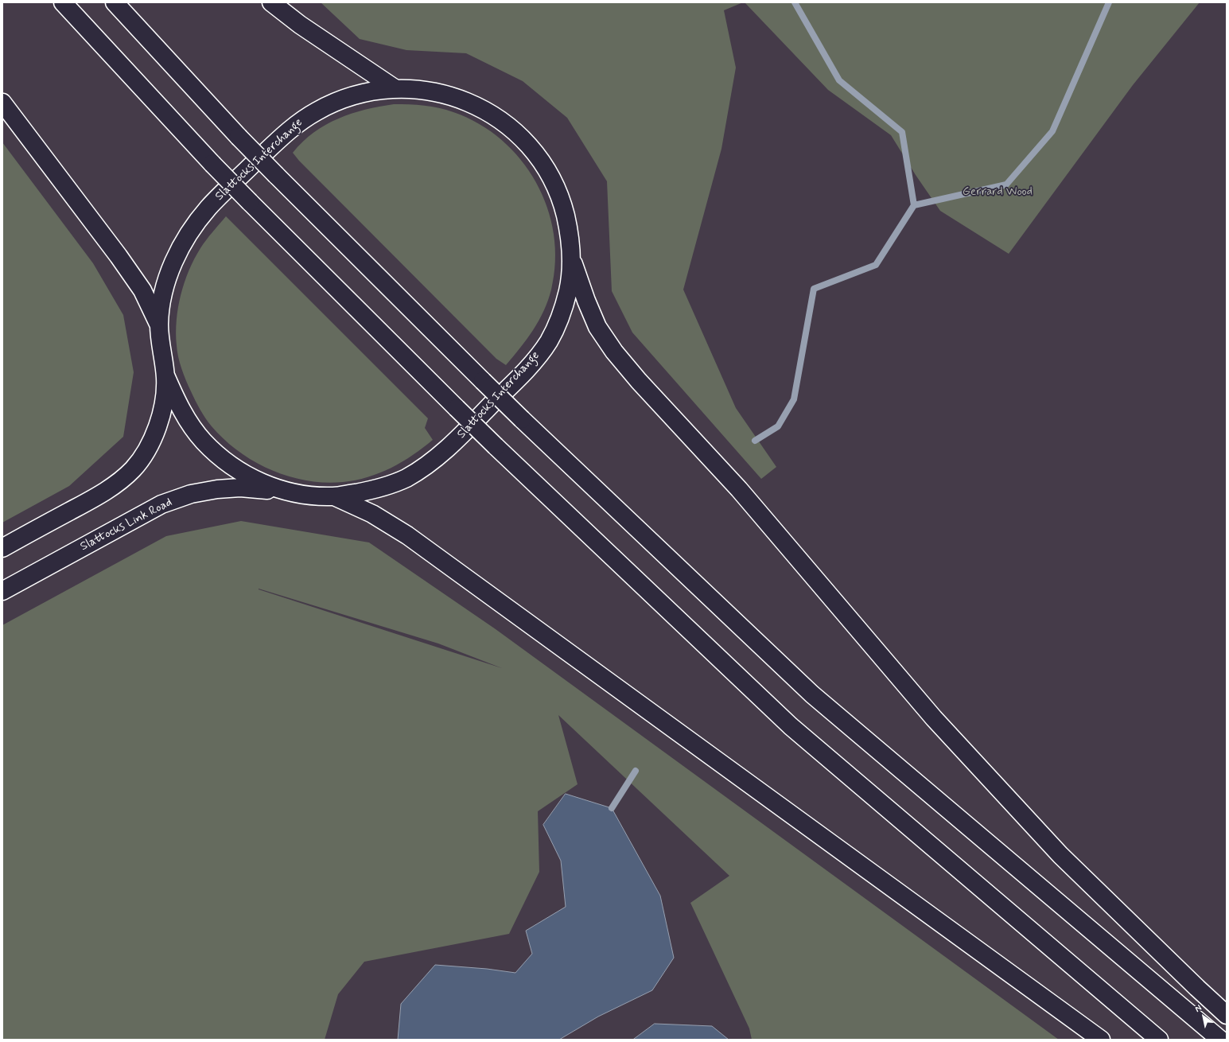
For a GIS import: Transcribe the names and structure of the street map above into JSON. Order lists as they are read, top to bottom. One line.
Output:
{"streets":{"highway":["Slattocks Interchange","Slattocks Link Road"]},"crossings":[["Slattocks Interchange","Slattocks Link Road"]],"parks":["Gerrard Wood"],"north":"top left"}
